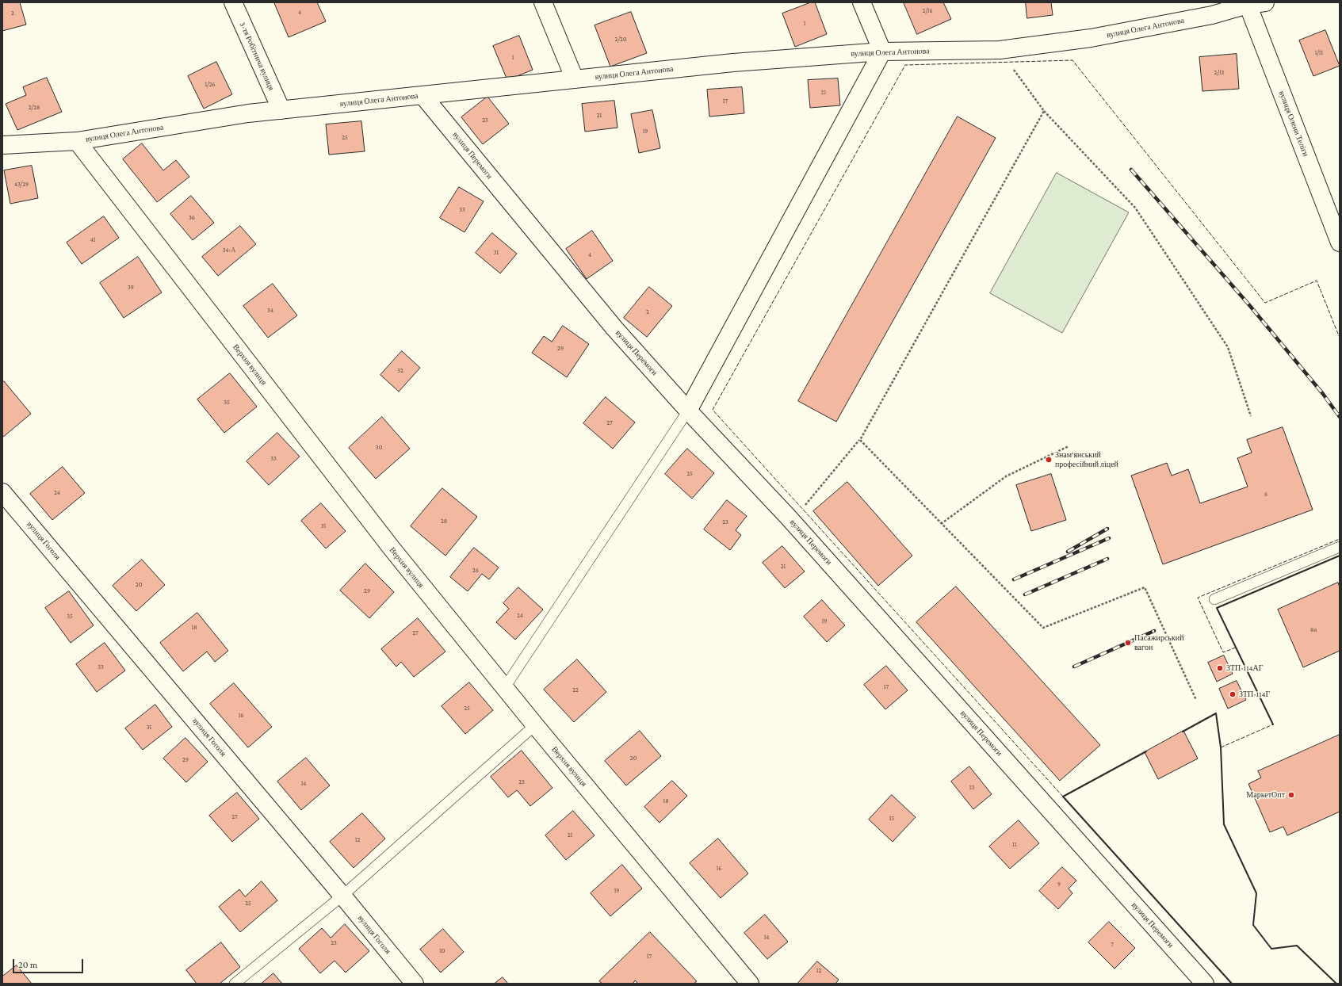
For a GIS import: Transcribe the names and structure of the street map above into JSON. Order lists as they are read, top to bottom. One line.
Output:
{"streets":{"street":["вулиця Олега Антонова","3-тя Робітнича вулиця","вулиця Олени Теліги","вулиця Перемоги","Верхня вулиця","вулиця Гоголя"]},"crossings":[["вулиця Олега Антонова","3-тя Робітнича вулиця"],["вулиця Олега Антонова","вулиця Олени Теліги"],["вулиця Олега Антонова","вулиця Перемоги"],["вулиця Олега Антонова","Верхня вулиця"]],"places":["Знам'янський професійний ліцей","Пасажирський вагон","ЗТП-114АГ","ЗТП-114Г","МаркетОпт"],"house_numbers":["2/16","4","2","1","2/20","1/11","1","2/13","1/26","15","17","2/28","21","23","19","25","43/29","33","36","41","34-А","31","4","39","34","2","29","32","35","27","30","33","25","24","6","28","23","31","21","26","20","29","24","35","19","18","8а","27","33","17","22","25","16","31","20","29","23","14","13","18","27","15","21","12","11","16","9","19","25","14","23","7","10","17","12"],"scale_bar":"20 m"}
